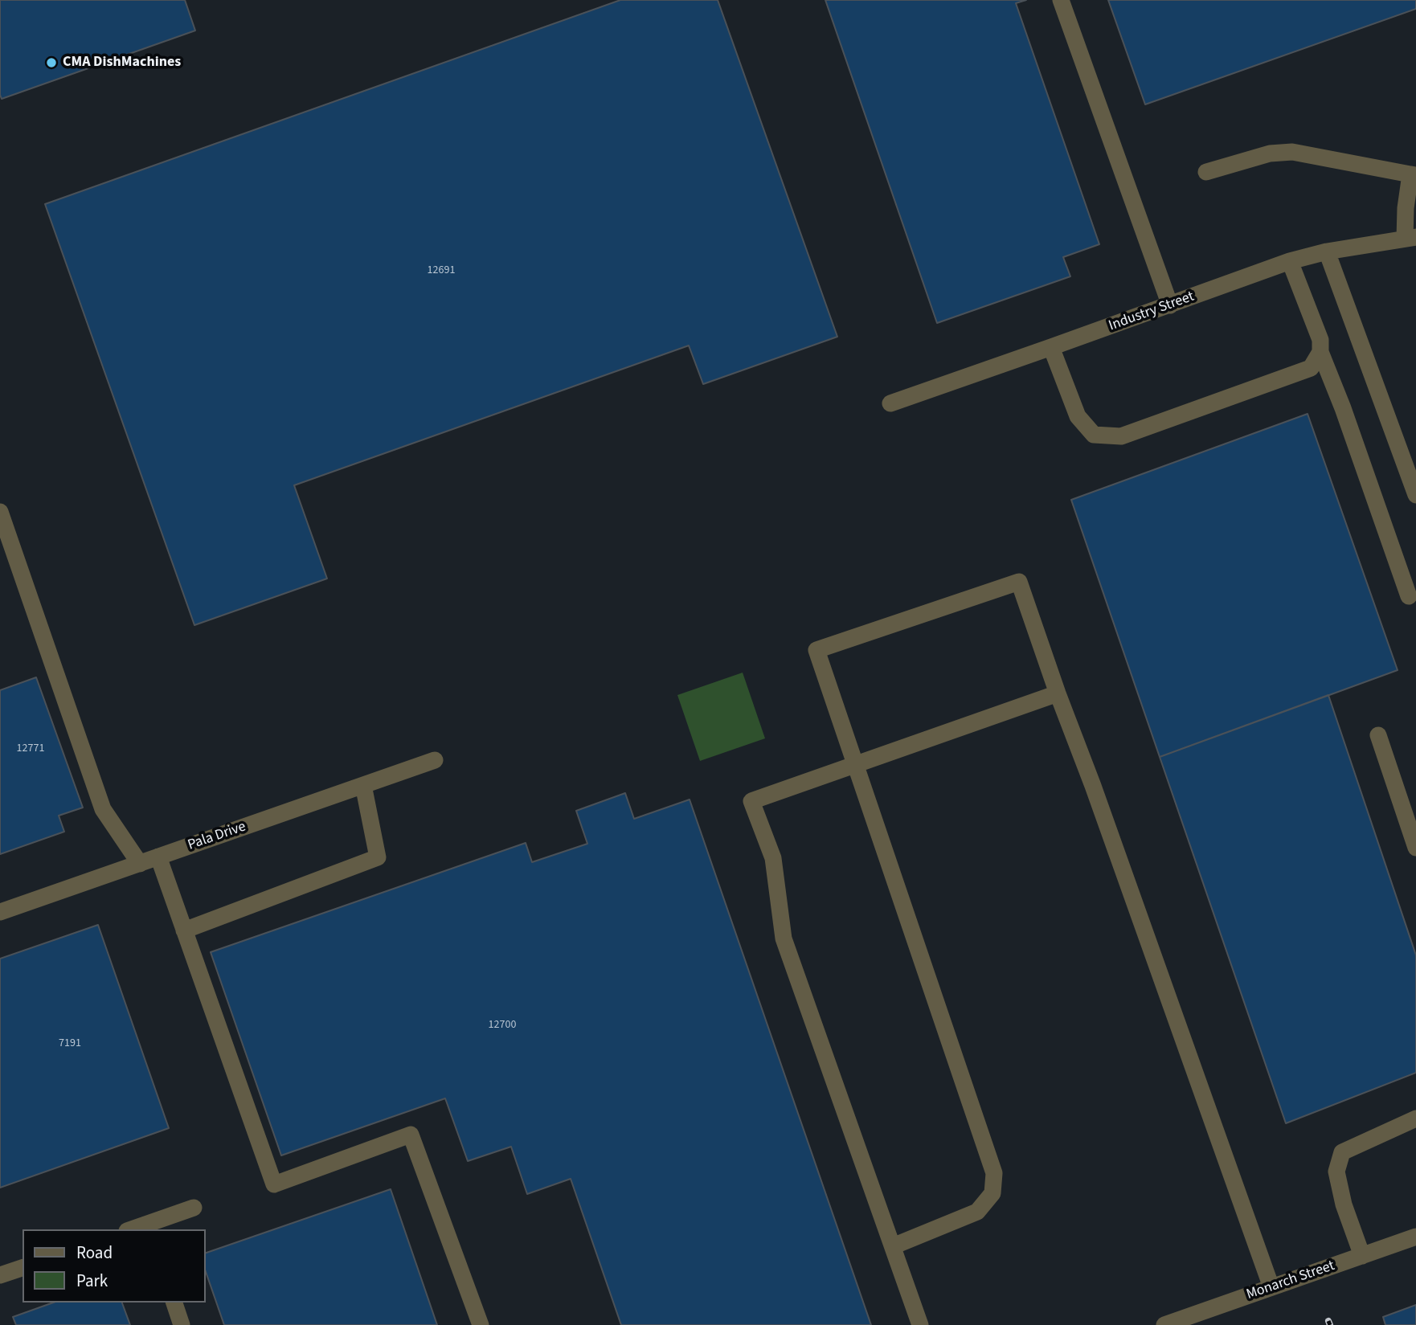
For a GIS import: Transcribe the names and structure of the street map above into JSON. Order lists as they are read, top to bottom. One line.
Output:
{"streets":{"street":["Industry Street","Pala Drive","Monarch Street"]},"places":["CMA DishMachines"],"house_numbers":["12691","12771","12700","7191"],"legend":["Road","Park"]}
